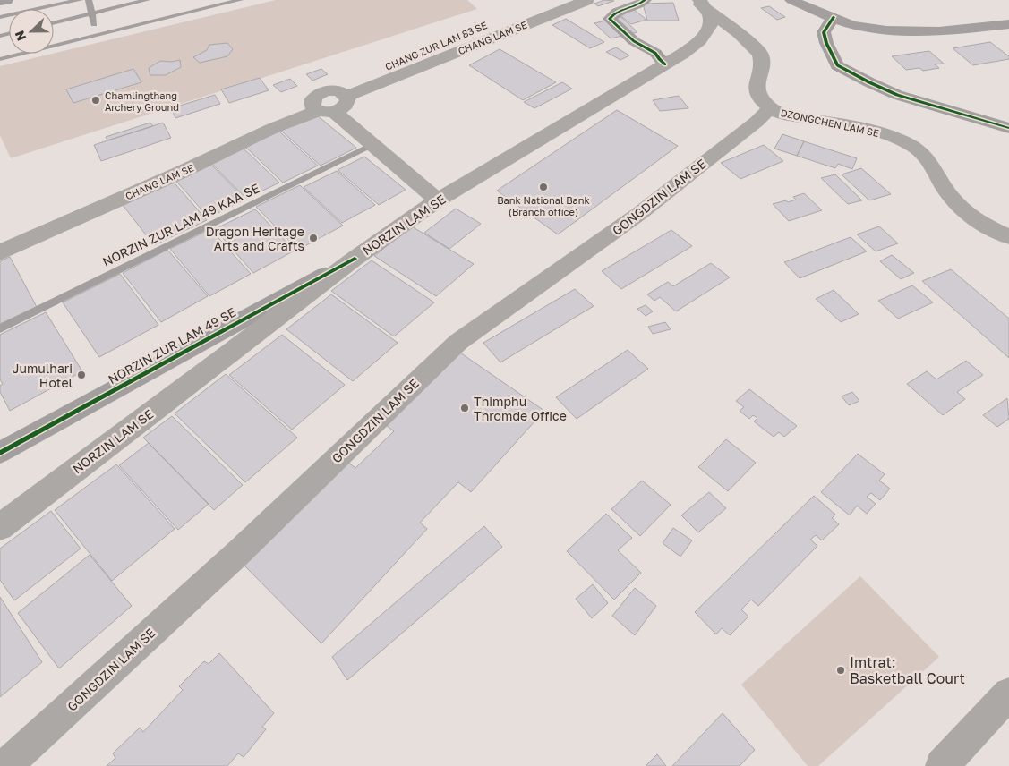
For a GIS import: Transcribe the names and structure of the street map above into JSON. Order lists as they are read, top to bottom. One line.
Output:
{"streets":{"main road":["CHANG LAM SE","CHANG ZUR LAM 83 SE","DZONGCHEN LAM SE","GONGDZIN LAM SE","NORZIN LAM SE"],"street":["NORZIN ZUR LAM 49 SE"],"lane":["NORZIN ZUR LAM 49 KAA SE"]},"crossings":[["CHANG LAM SE","CHANG ZUR LAM 83 SE"],["DZONGCHEN LAM SE","GONGDZIN LAM SE"],["NORZIN LAM SE","NORZIN ZUR LAM 49 SE"]],"places":["Chamlingthang Archery Ground","Bank National Bank (Branch office)","Dragon Heritage Arts and Crafts","Jumulhari Hotel","Thimphu Thromde Office","Imtrat: Basketball Court"],"north":"left"}
